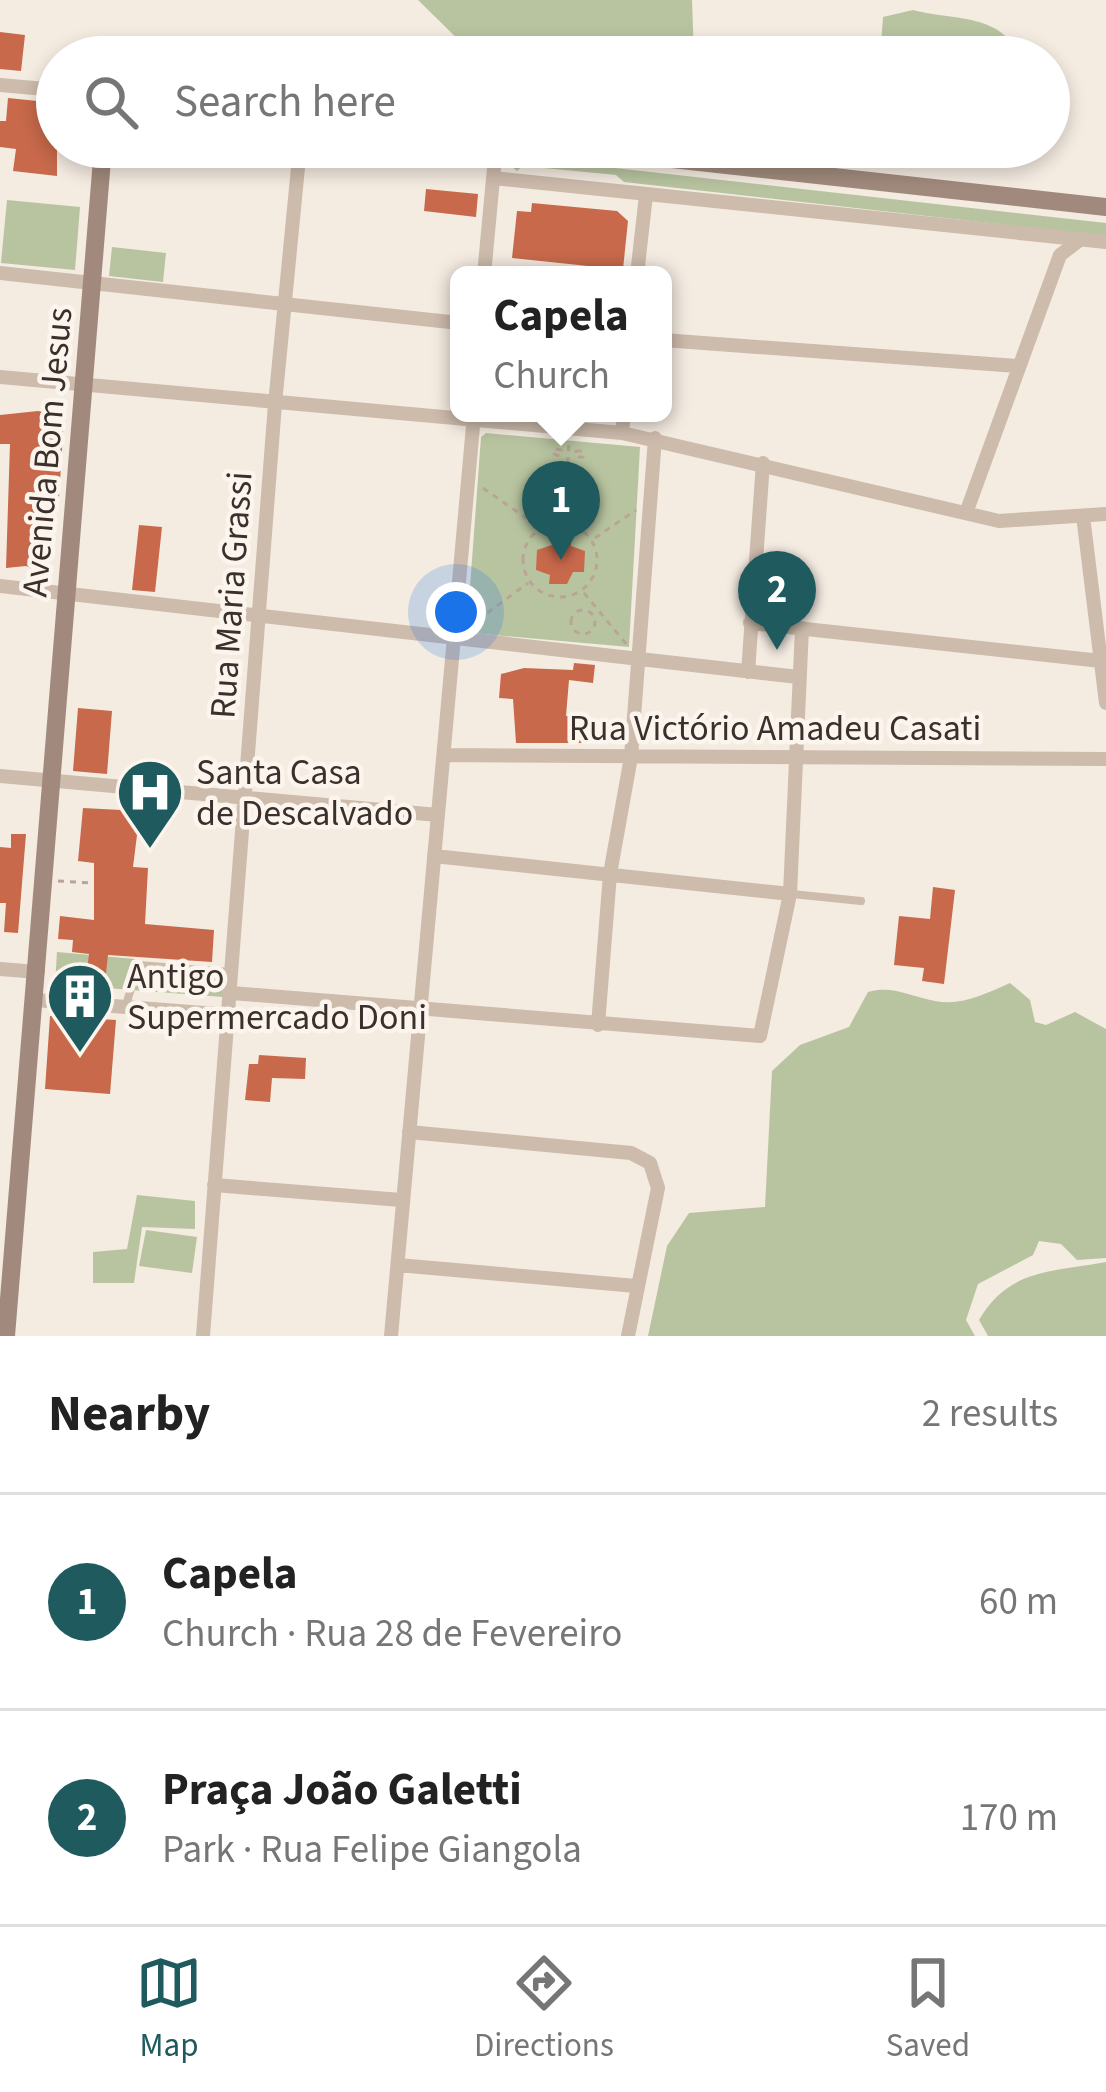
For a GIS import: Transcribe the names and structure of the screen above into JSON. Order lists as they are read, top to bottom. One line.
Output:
{"streets":{"street":["Avenida Bom Jesus","Rua Maria Grassi","Rua Victório Amadeu Casati"]},"places":{"hospital":["Santa Casa de Descalvado"],"building":["Antigo Supermercado Doni"]},"page":{"search":"Search here","popup":["Capela","Church"],"pins":["1","2"],"heading":["Nearby","2 results"],"list":[{"mark":"1","name":"Capela","note":"Church · Rua 28 de Fevereiro","value":"60 m"},{"mark":"2","name":"Praça João Galetti","note":"Park · Rua Felipe Giangola","value":"170 m"}],"nav":["Map","Directions","Saved"]}}
